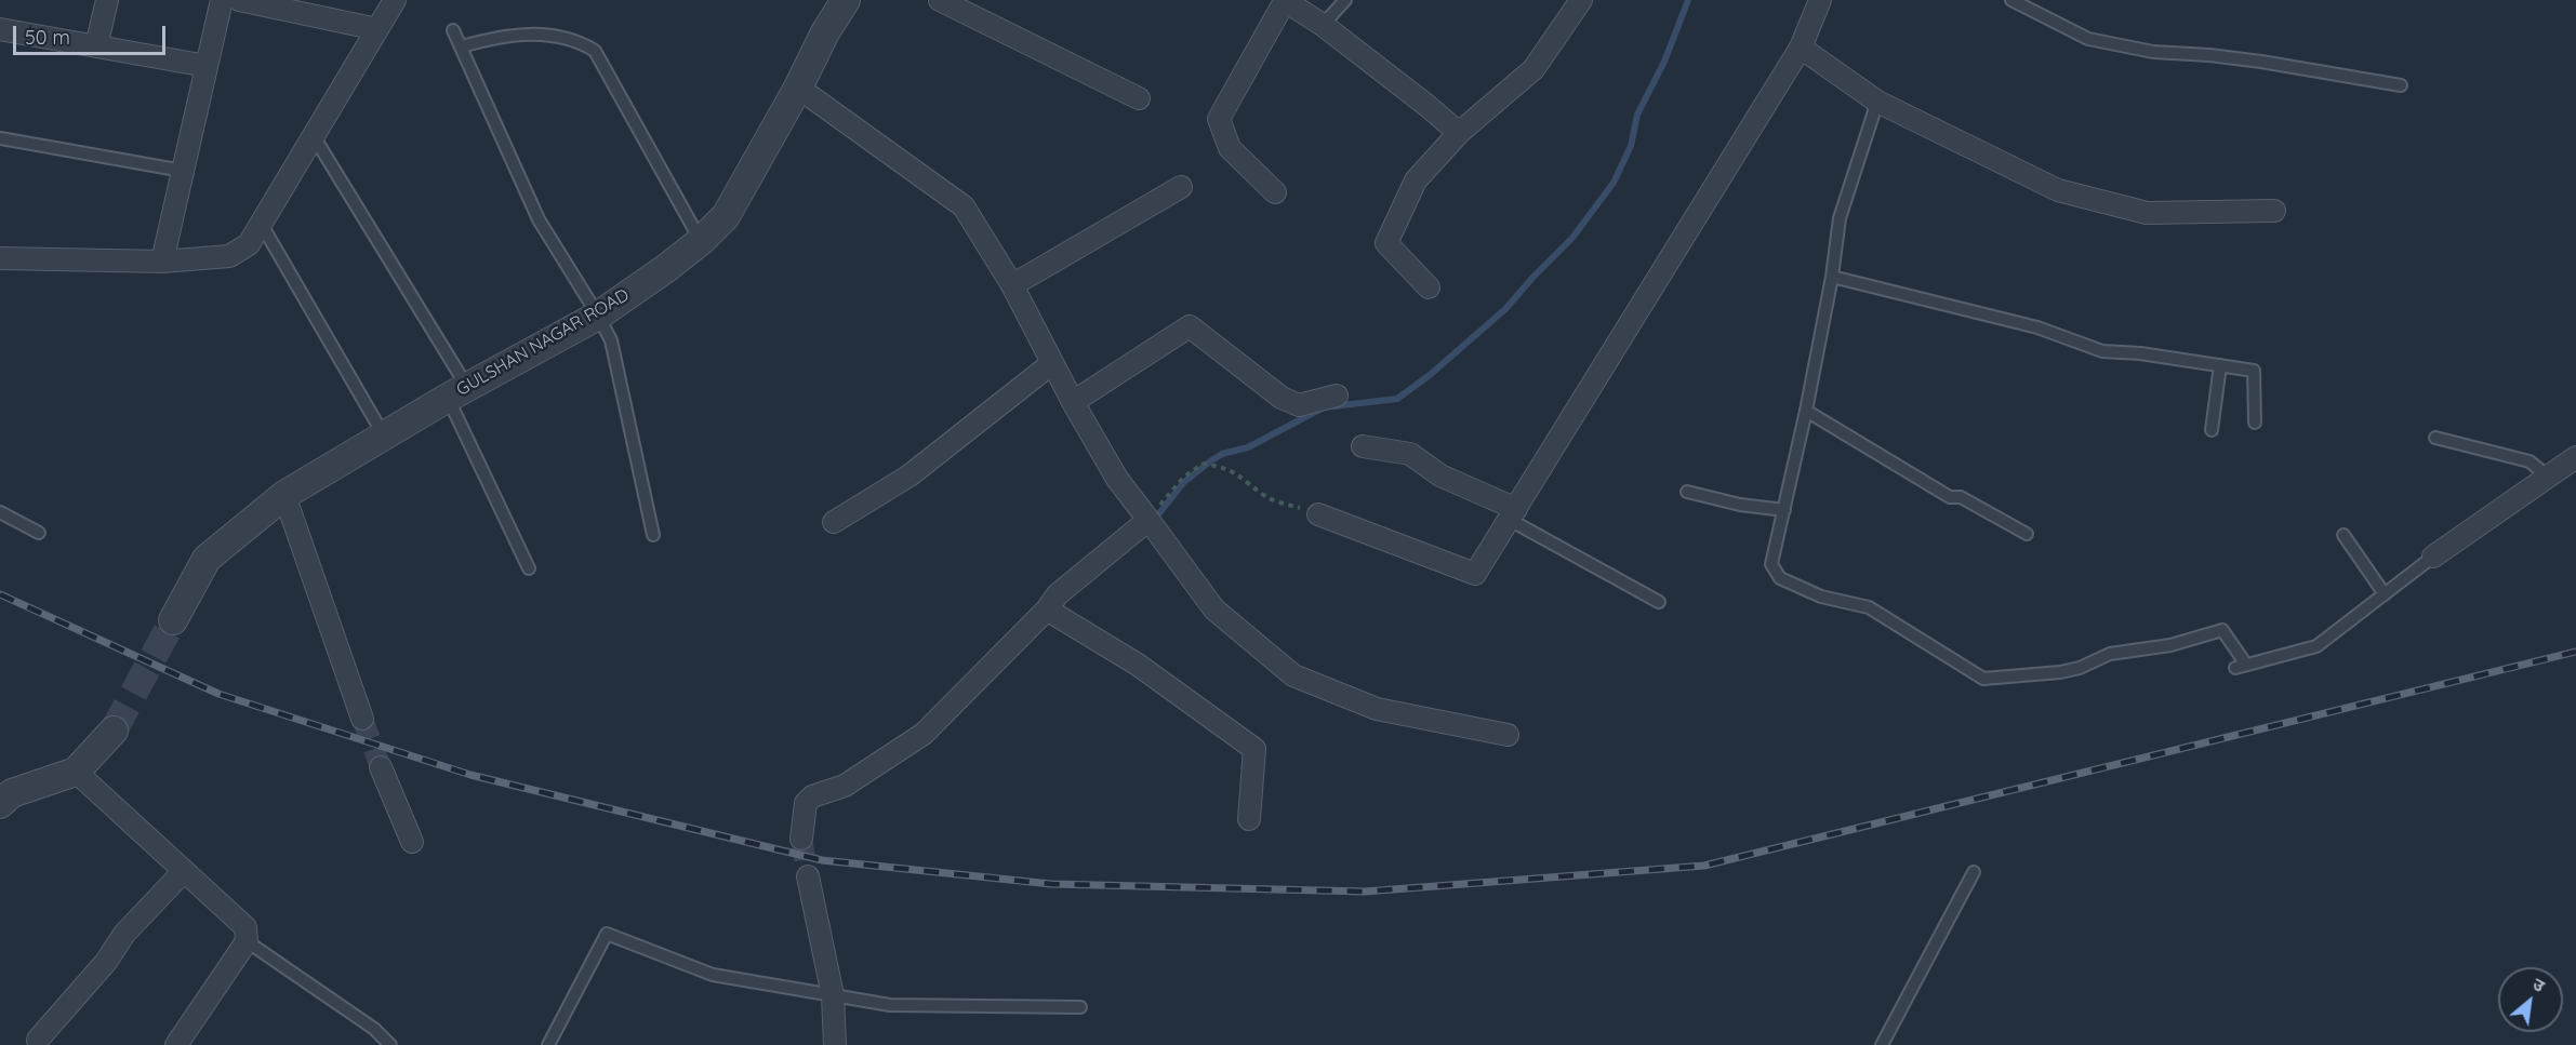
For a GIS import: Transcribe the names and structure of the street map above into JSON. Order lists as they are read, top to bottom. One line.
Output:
{"streets":{"street":["GULSHAN NAGAR ROAD"]},"scale_bar":"50 m","north":"top right"}
